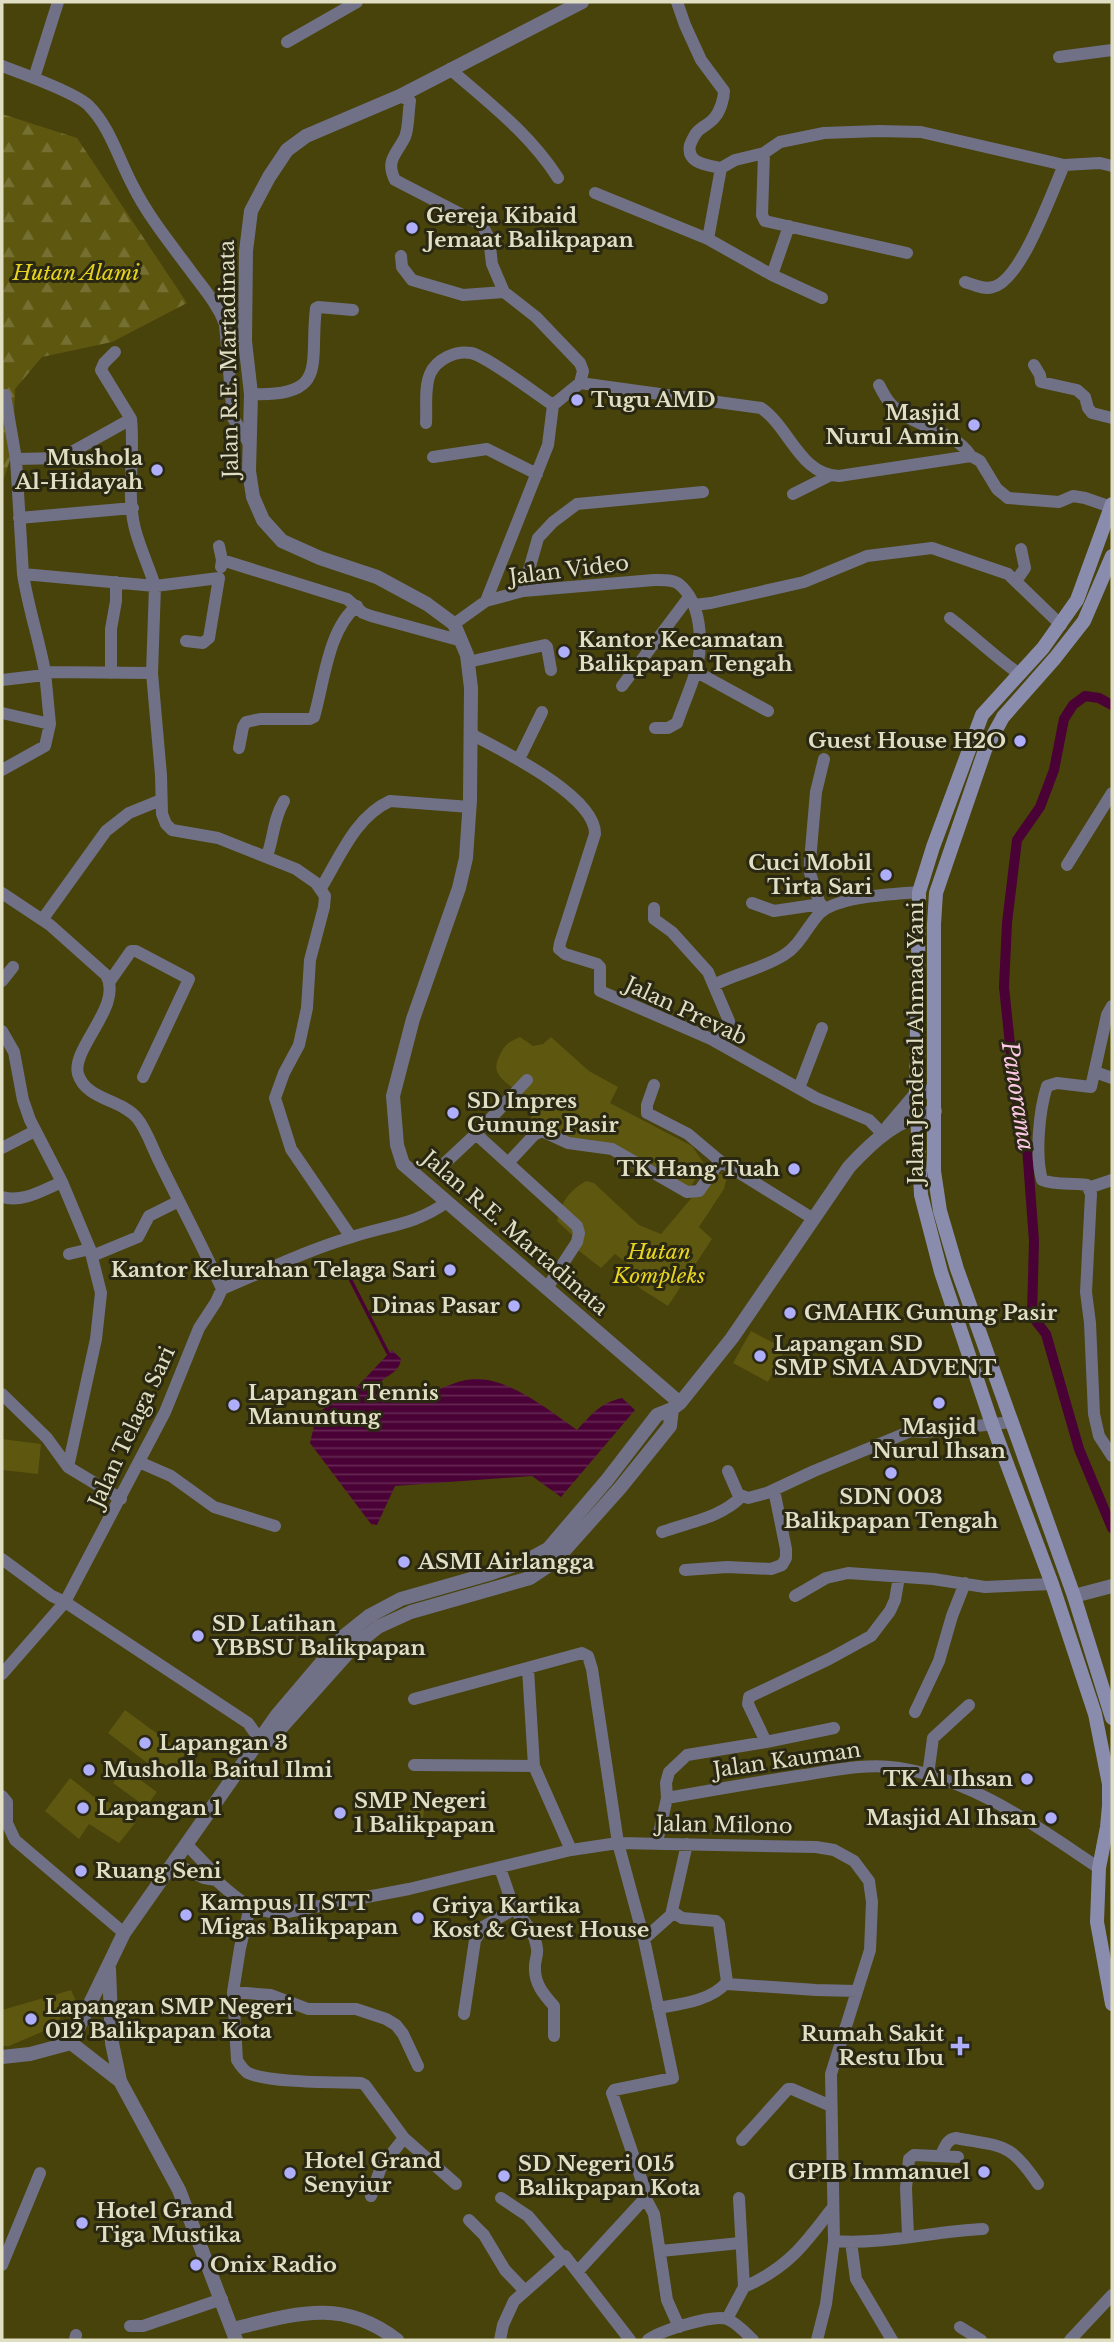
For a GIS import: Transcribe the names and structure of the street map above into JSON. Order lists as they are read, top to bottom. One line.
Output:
{"streets":{"main road":["Jalan Jenderal Ahmad Yani"],"street":["Jalan R.E. Martadinata","Jalan Video","Jalan Prevab","Jalan Telaga Sari","Jalan Kauman","Jalan Milono"]},"crossings":[["Jalan R.E. Martadinata","Jalan Video"],["Jalan R.E. Martadinata","Jalan Prevab"],["Jalan Jenderal Ahmad Yani","Jalan Kauman"]],"water":["Panorama"],"parks":["Hutan Alami","Hutan Kompleks"],"places":{"other":["Gereja Kibaid Jemaat Balikpapan","Tugu AMD","Masjid Nurul Amin","Mushola Al-Hidayah","Kantor Kecamatan Balikpapan Tengah","Guest House H2O","Cuci Mobil Tirta Sari","SD Inpres Gunung Pasir","TK Hang Tuah","Kantor Kelurahan Telaga Sari","Dinas Pasar","GMAHK Gunung Pasir","Lapangan SD SMP SMA ADVENT","Masjid Nurul Ihsan","Lapangan Tennis Manuntung","SDN 003 Balikpapan Tengah","ASMI Airlangga","SD Latihan YBBSU Balikpapan","Lapangan 3","Musholla Baitul Ilmi","TK Al Ihsan","Lapangan 1","SMP Negeri 1 Balikpapan","Masjid Al Ihsan","Ruang Seni","Kampus II STT Migas Balikpapan","Griya Kartika Kost & Guest House","Lapangan SMP Negeri 012 Balikpapan Kota","GPIB Immanuel","Hotel Grand Senyiur","SD Negeri 015 Balikpapan Kota","Hotel Grand Tiga Mustika","Onix Radio"],"health":["Rumah Sakit Restu Ibu"]}}
